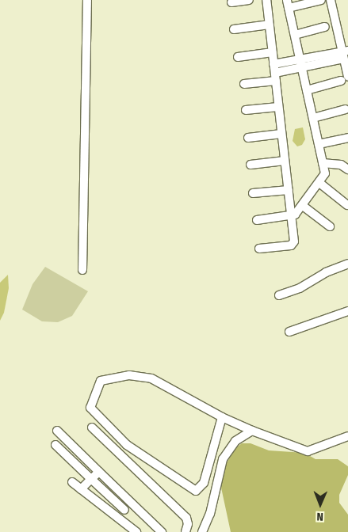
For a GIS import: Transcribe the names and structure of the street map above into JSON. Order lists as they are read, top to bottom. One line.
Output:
{"north":"bottom"}
